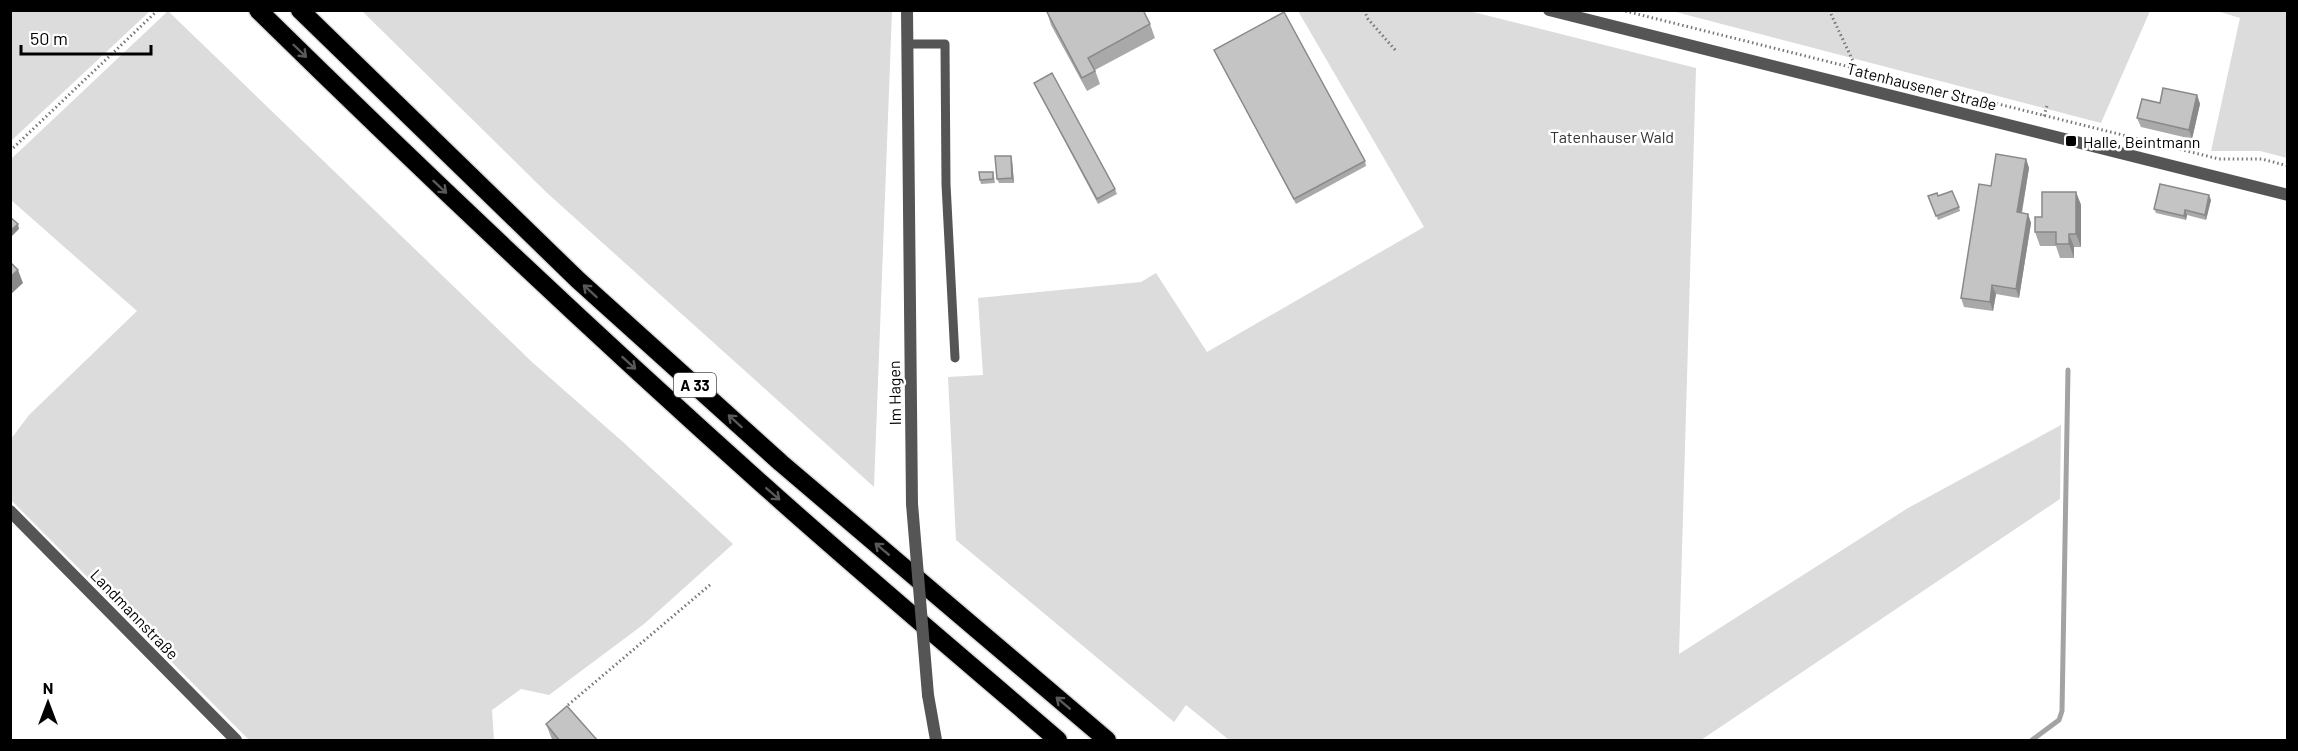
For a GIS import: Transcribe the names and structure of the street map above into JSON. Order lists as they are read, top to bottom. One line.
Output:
{"streets":{"highway":["A 33"],"street":["Tatenhausener Straße","Im Hagen","Landmannstraße"]},"parks":["Tatenhauser Wald"],"places":{"transit":["Halle, Beintmann"]},"scale_bar":"50 m","north":"top"}
